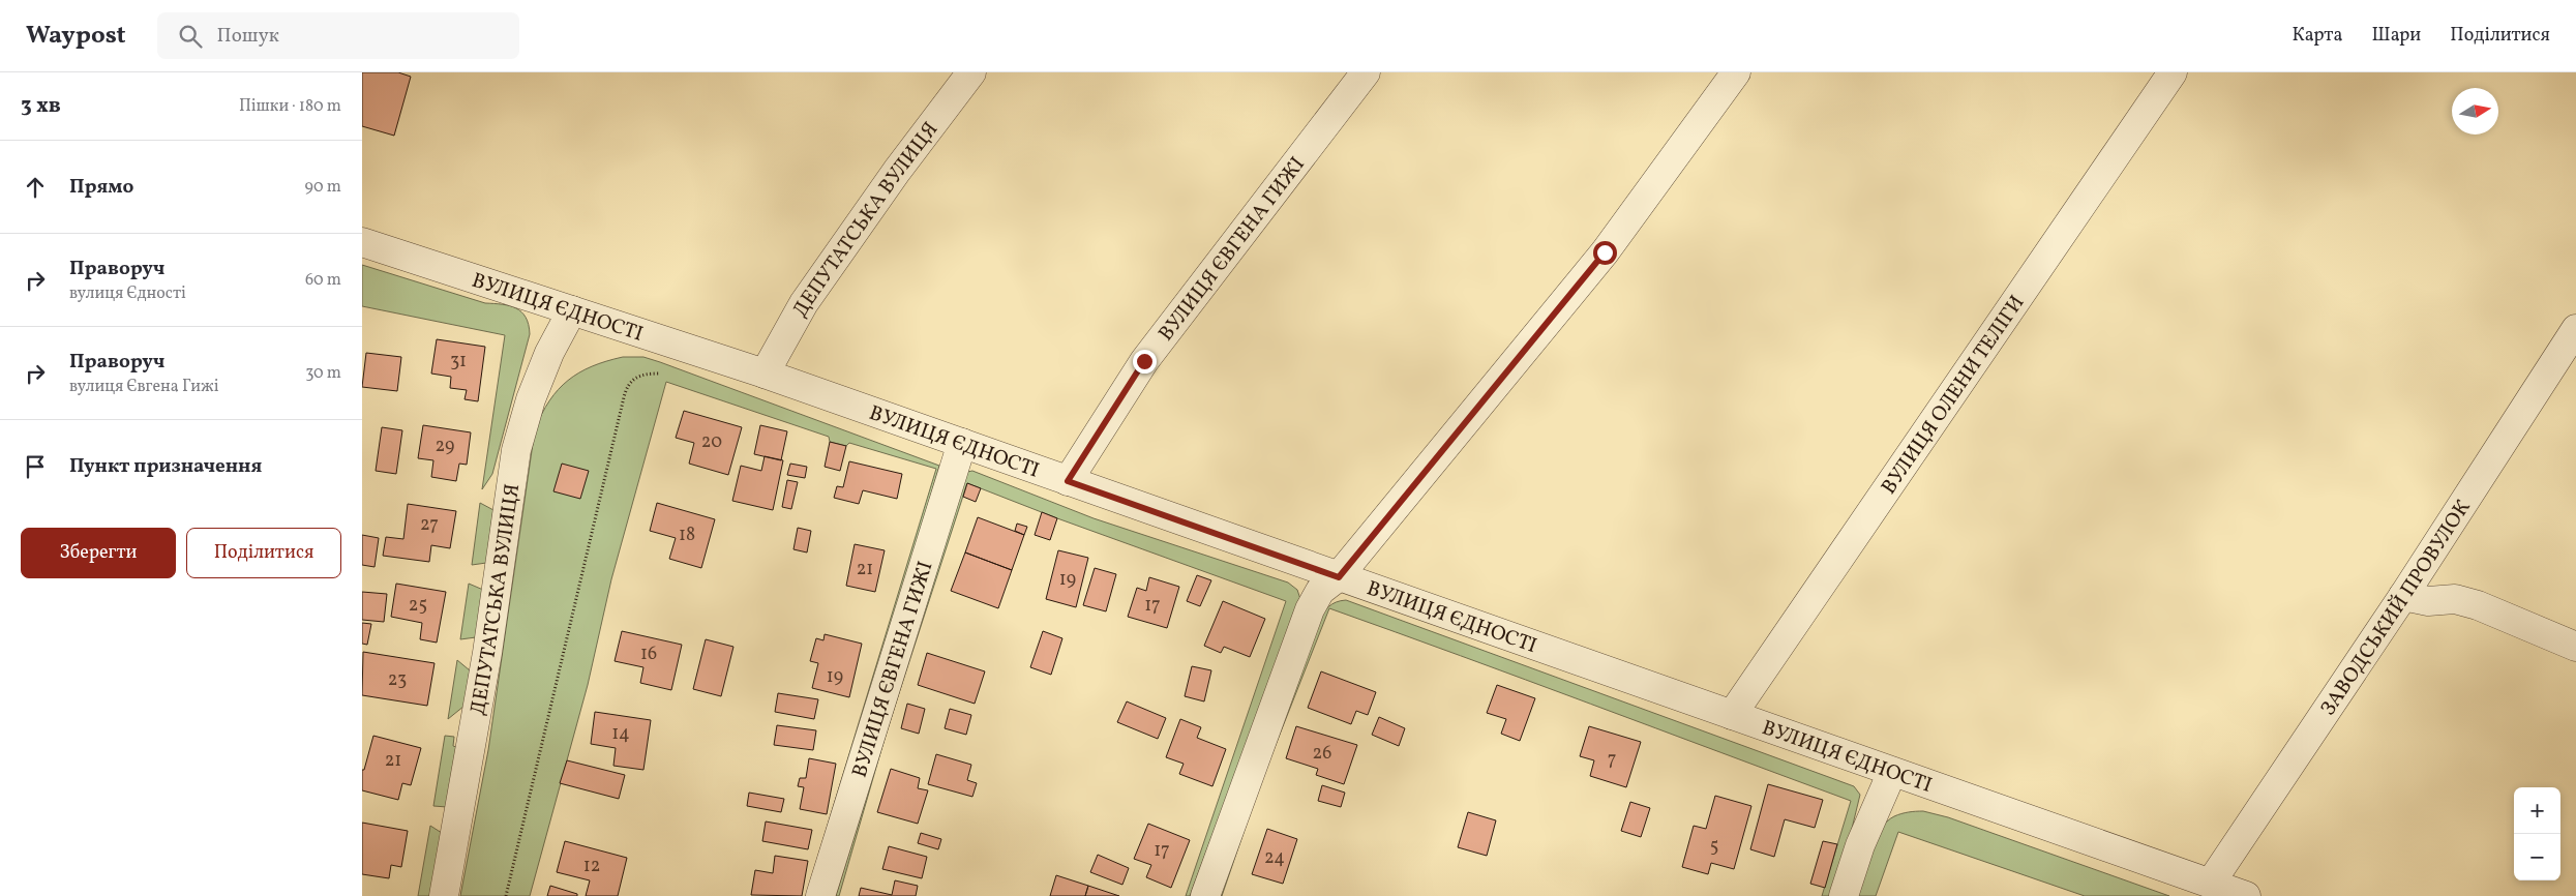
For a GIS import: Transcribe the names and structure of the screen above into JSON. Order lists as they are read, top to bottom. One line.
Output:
{"streets":{"street":["ДЕПУТАТСЬКА ВУЛИЦЯ","ВУЛИЦЯ ЄВГЕНА ГИЖІ","ВУЛИЦЯ ЄДНОСТІ","ВУЛИЦЯ ОЛЕНИ ТЕЛІГИ","ЗАВОДСЬКИЙ ПРОВУЛОК"]},"crossings":[["ДЕПУТАТСЬКА ВУЛИЦЯ","ВУЛИЦЯ ЄДНОСТІ"],["ВУЛИЦЯ ЄВГЕНА ГИЖІ","ВУЛИЦЯ ЄДНОСТІ"],["ВУЛИЦЯ ЄДНОСТІ","ВУЛИЦЯ ОЛЕНИ ТЕЛІГИ"],["ВУЛИЦЯ ЄДНОСТІ","ЗАВОДСЬКИЙ ПРОВУЛОК"]],"house_numbers":["31","20","29","27","18","21","19","25","17","16","19","23","14","26","7","21","5","17","24","12"],"north":"right","page":{"header":"Waypost","search":"Пошук","nav":["Карта","Шари","Поділитися"],"heading":["3 хв","Пішки · 180 m"],"list":[["Прямо","90 m"],["Праворуч","вулиця Єдності","60 m"],["Праворуч","вулиця Євгена Гижі","30 m"],"Пункт призначення"],"buttons":["Зберегти","Поділитися"],"map_buttons":["+","−"]}}
